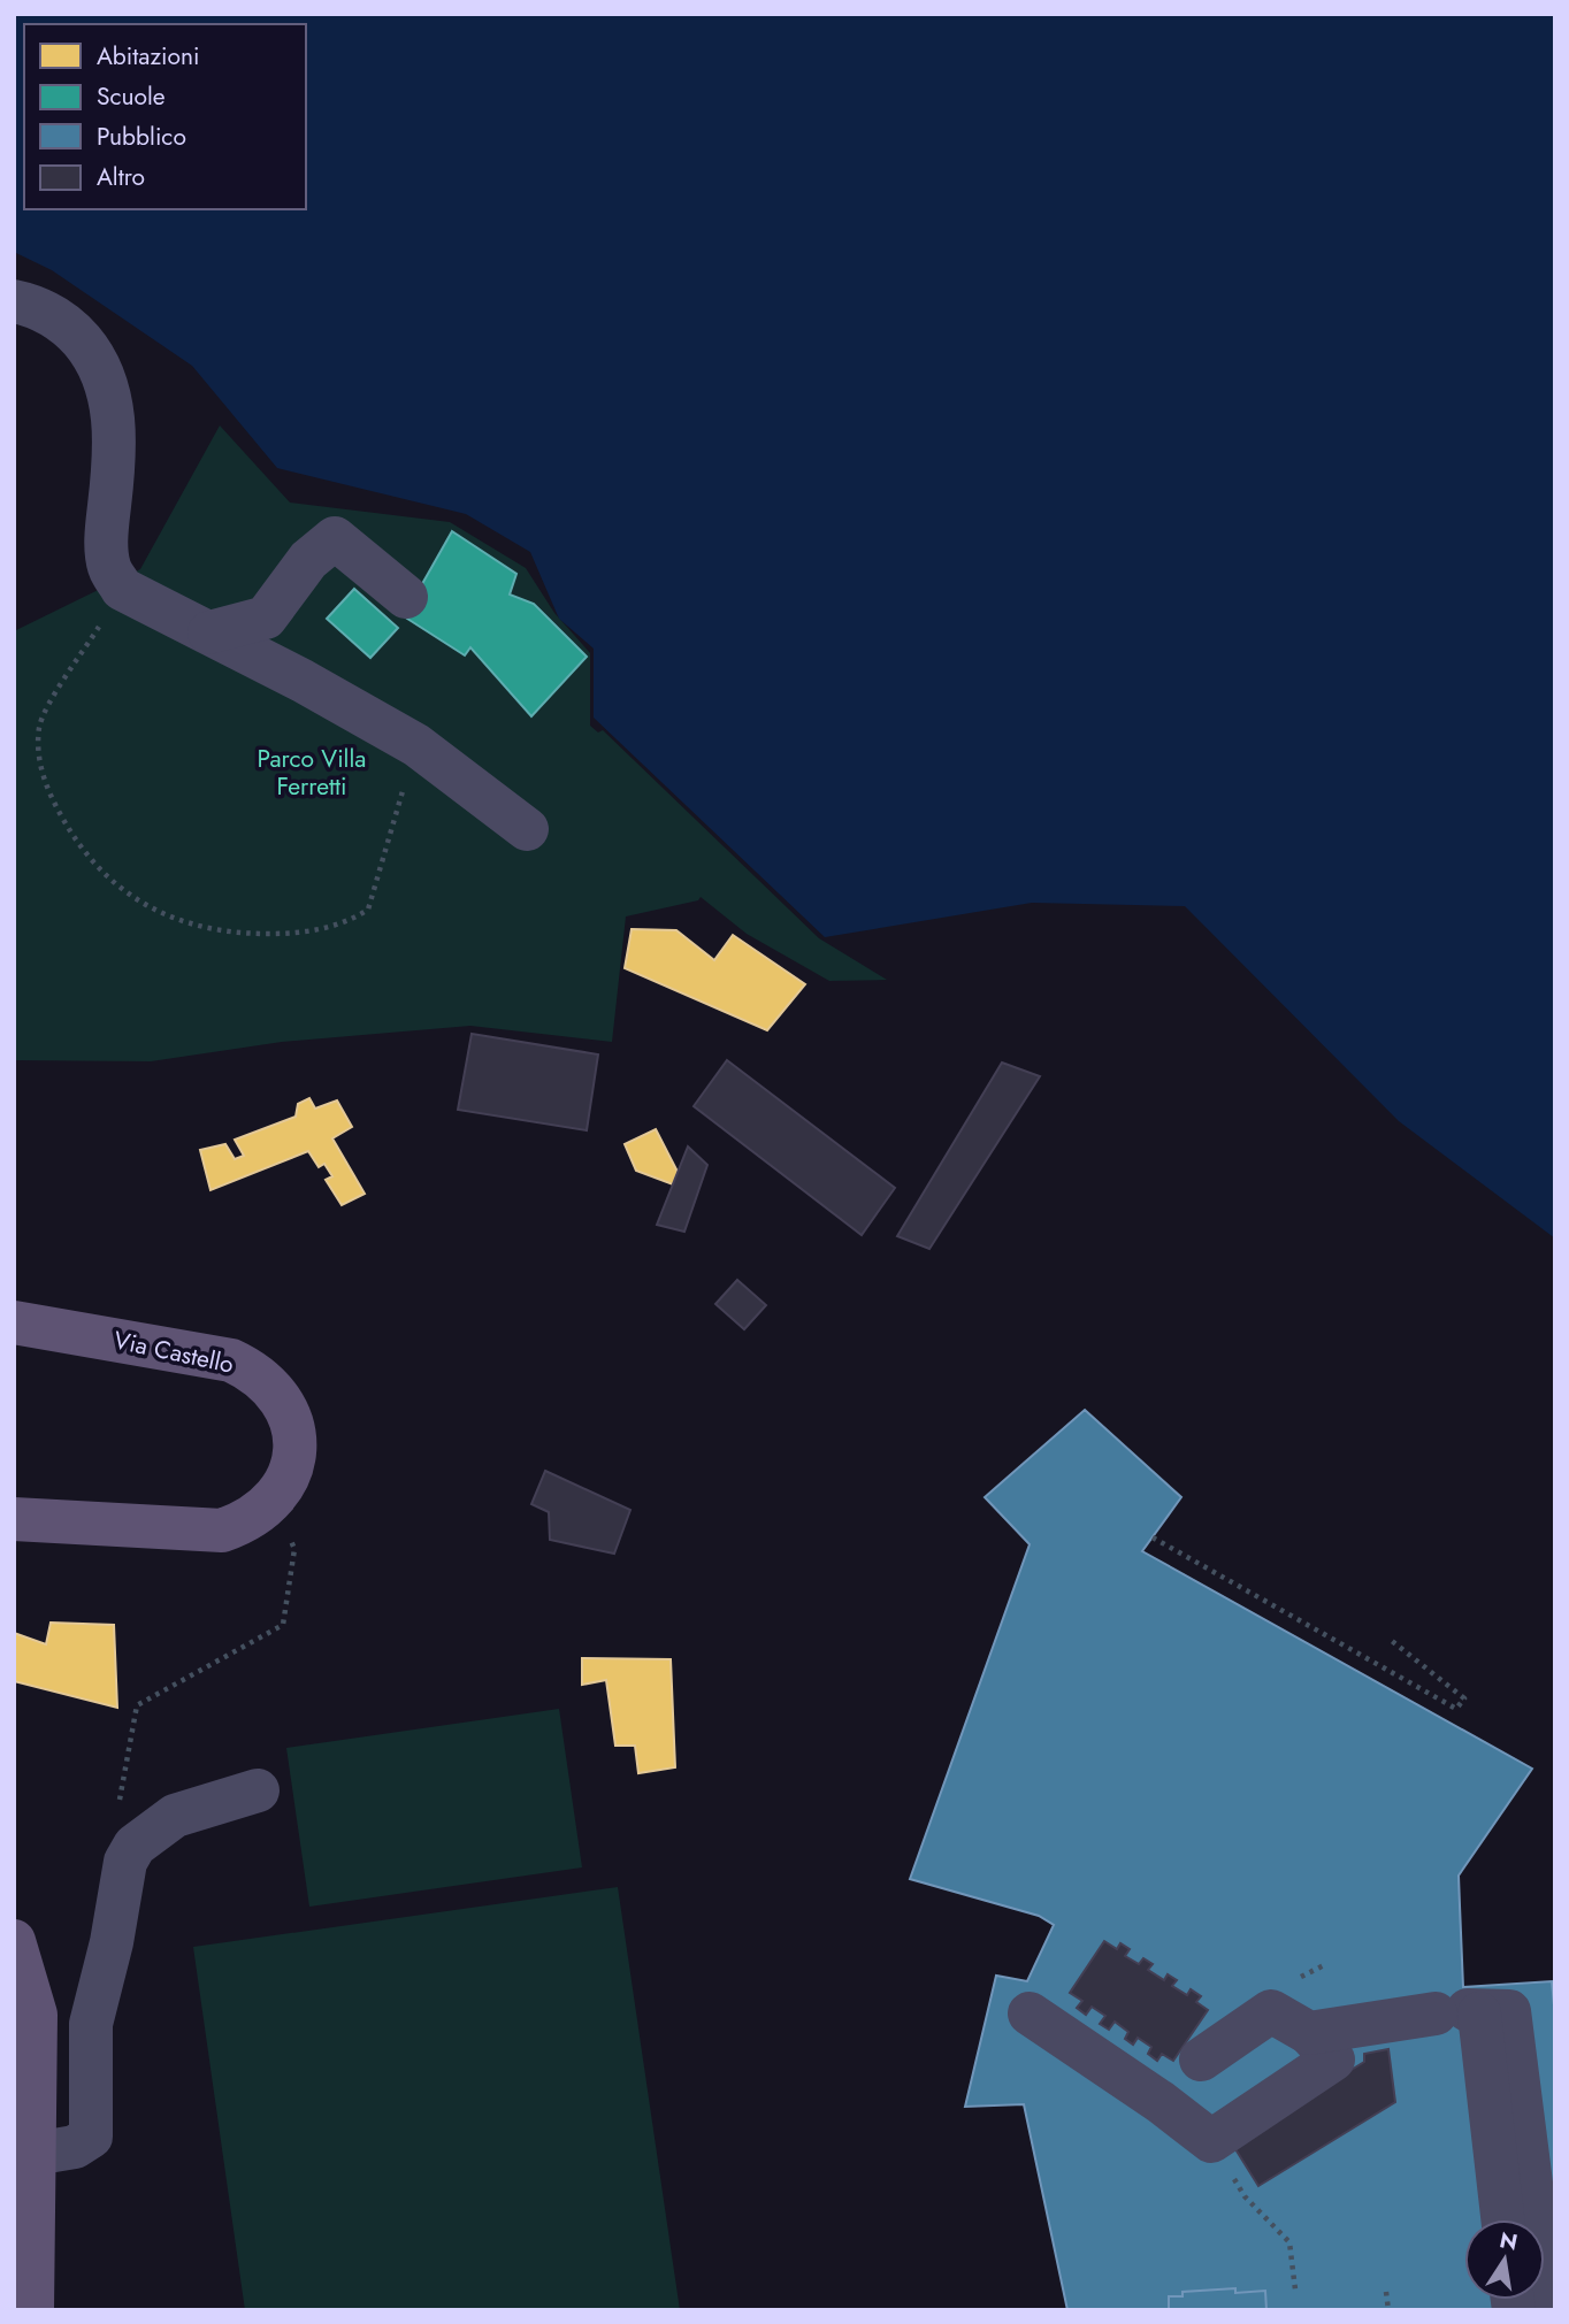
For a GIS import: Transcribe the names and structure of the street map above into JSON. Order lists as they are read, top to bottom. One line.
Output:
{"streets":{"main road":["Via Castello"]},"parks":["Parco Villa Ferretti"],"legend":["Abitazioni","Scuole","Pubblico","Altro"],"north":"top"}
